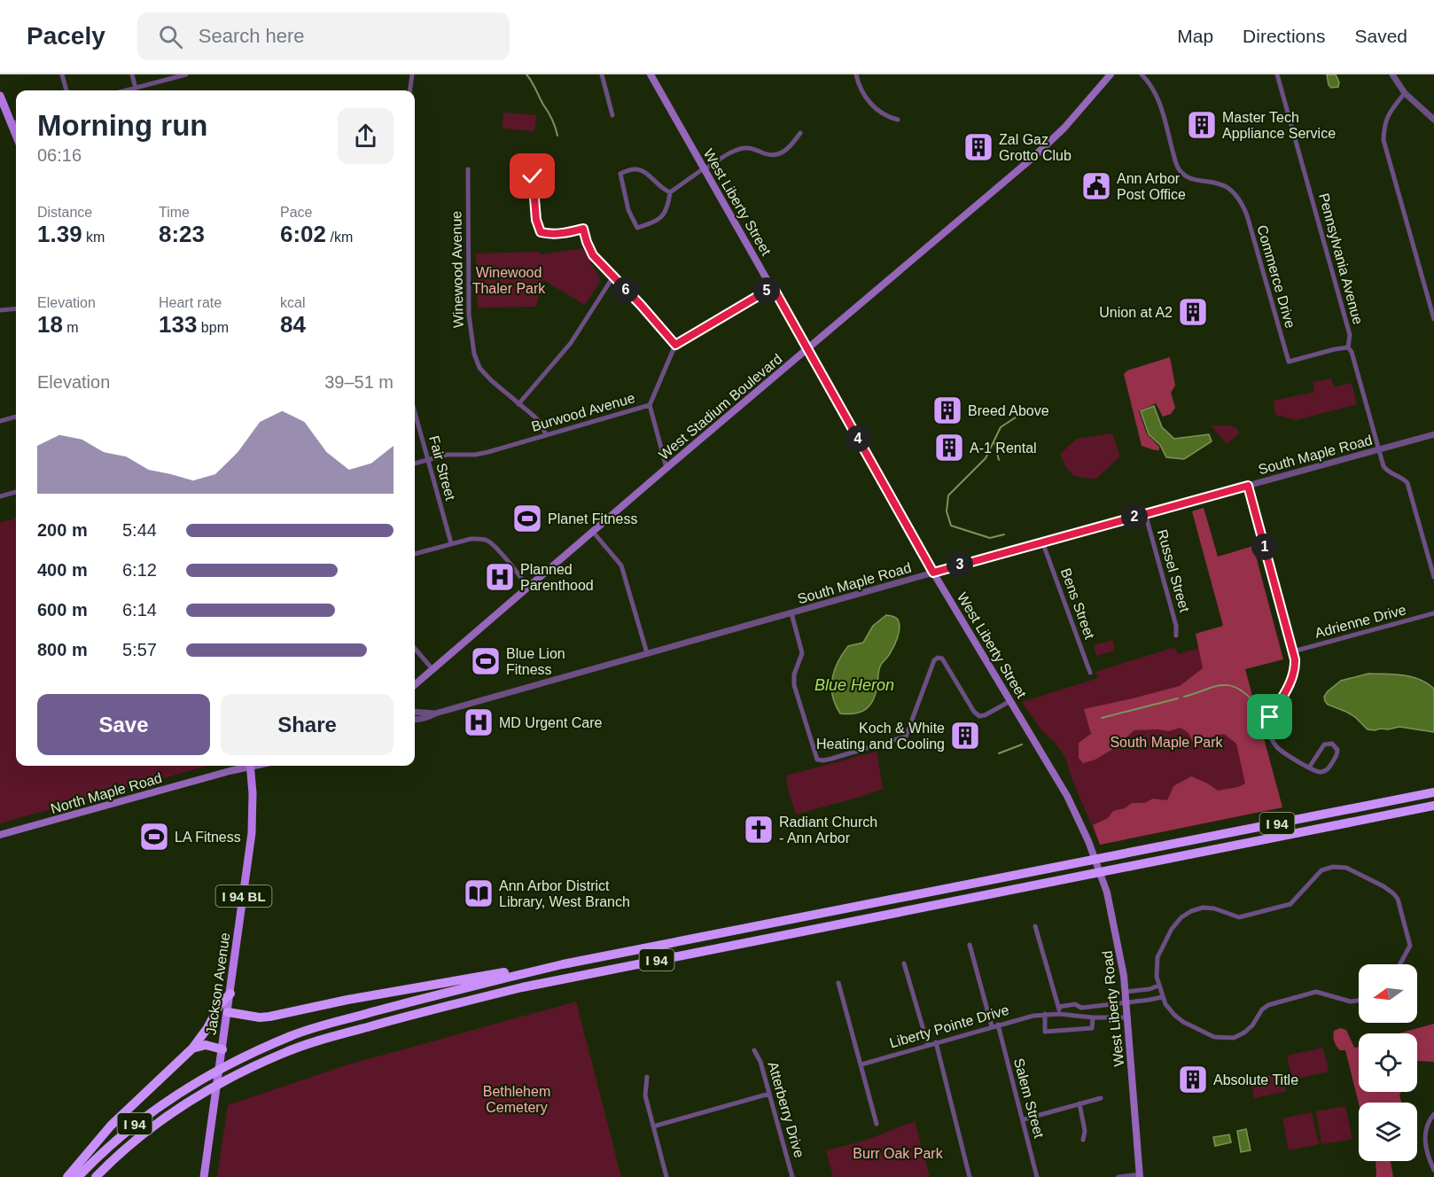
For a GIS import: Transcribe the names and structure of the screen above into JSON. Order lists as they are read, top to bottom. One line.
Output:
{"streets":{"highway":["I 94"],"main road":["West Liberty Street","West Stadium Boulevard","North Maple Road","I 94 BL","Jackson Avenue","West Liberty Road"],"street":["Pennsylvania Avenue","Winewood Avenue","Commerce Drive","Burwood Avenue","South Maple Road","Fair Street","Russel Street","Bens Street","Adrienne Drive","Liberty Pointe Drive","Salem Street","Atterberry Drive"]},"crossings":[["West Liberty Street","West Stadium Boulevard"],["West Liberty Street","South Maple Road"],["West Liberty Street","West Liberty Road"],["Pennsylvania Avenue","Commerce Drive"],["Pennsylvania Avenue","South Maple Road"],["Winewood Avenue","Burwood Avenue"],["Burwood Avenue","Fair Street"],["South Maple Road","Russel Street"],["South Maple Road","Bens Street"],["West Liberty Road","Liberty Pointe Drive"],["Liberty Pointe Drive","Salem Street"]],"water":["Blue Heron"],"parks":["Winewood Thaler Park","South Maple Park","Bethlehem Cemetery","Burr Oak Park"],"places":{"building":["Master Tech Appliance Service","Zal Gaz Grotto Club","Union at A2","Breed Above","A-1 Rental","Koch & White Heating and Cooling","Absolute Title"],"public building":["Ann Arbor Post Office"],"sports":["Planet Fitness","Blue Lion Fitness","LA Fitness"],"hospital":["Planned Parenthood","MD Urgent Care"],"church":["Radiant Church - Ann Arbor"],"library":["Ann Arbor District Library, West Branch"]},"north":"left","page":{"header":"Pacely","search":"Search here","nav":["Map","Directions","Saved"],"heading":["Morning run","06:16"],"stats":[["Distance","1.39 km"],["Time","8:23"],["Pace","6:02 /km"],["Elevation","18 m"],["Heart rate","133 bpm"],["kcal","84"]],"pins":["6","5","4","2","1","3"],"chart":["Elevation","39–51 m"],"list":[{"name":"200 m","note":"5:44"},{"name":"400 m","note":"6:12"},{"name":"600 m","note":"6:14"},{"name":"800 m","note":"5:57"}],"buttons":["Save","Share"]}}
